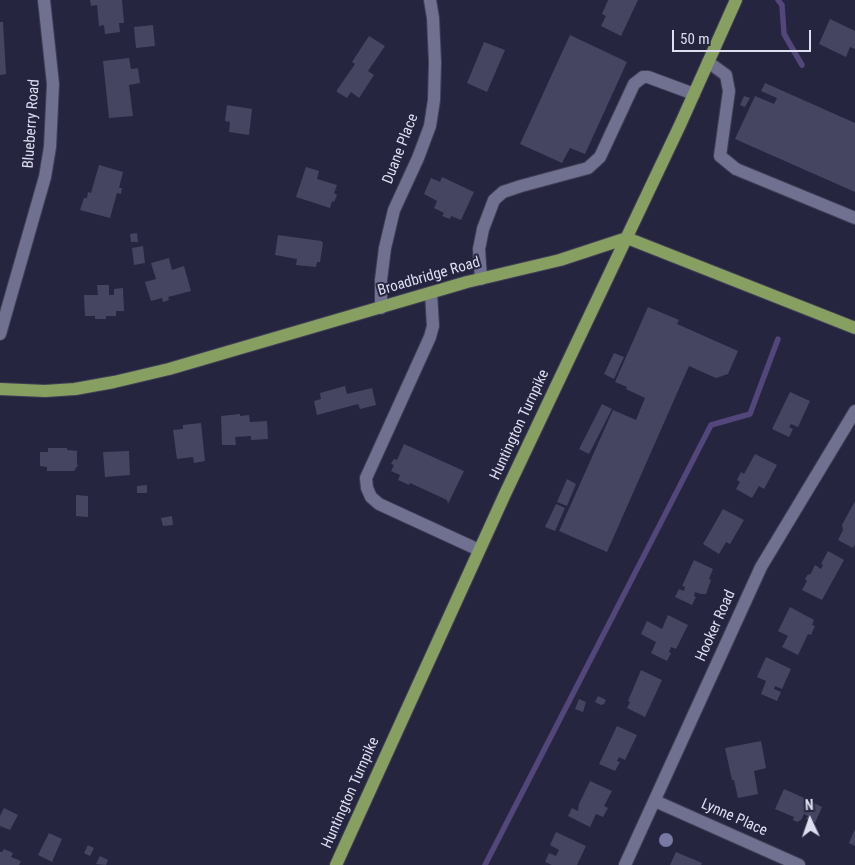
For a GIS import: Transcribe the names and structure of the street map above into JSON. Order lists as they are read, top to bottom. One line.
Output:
{"streets":{"main road":["Broadbridge Road","Huntington Turnpike"],"street":["Blueberry Road","Duane Place","Hooker Road","Lynne Place"]},"crossings":[["Duane Place","Broadbridge Road"],["Broadbridge Road","Huntington Turnpike"],["Hooker Road","Lynne Place"]],"scale_bar":"50 m","north":"top"}
